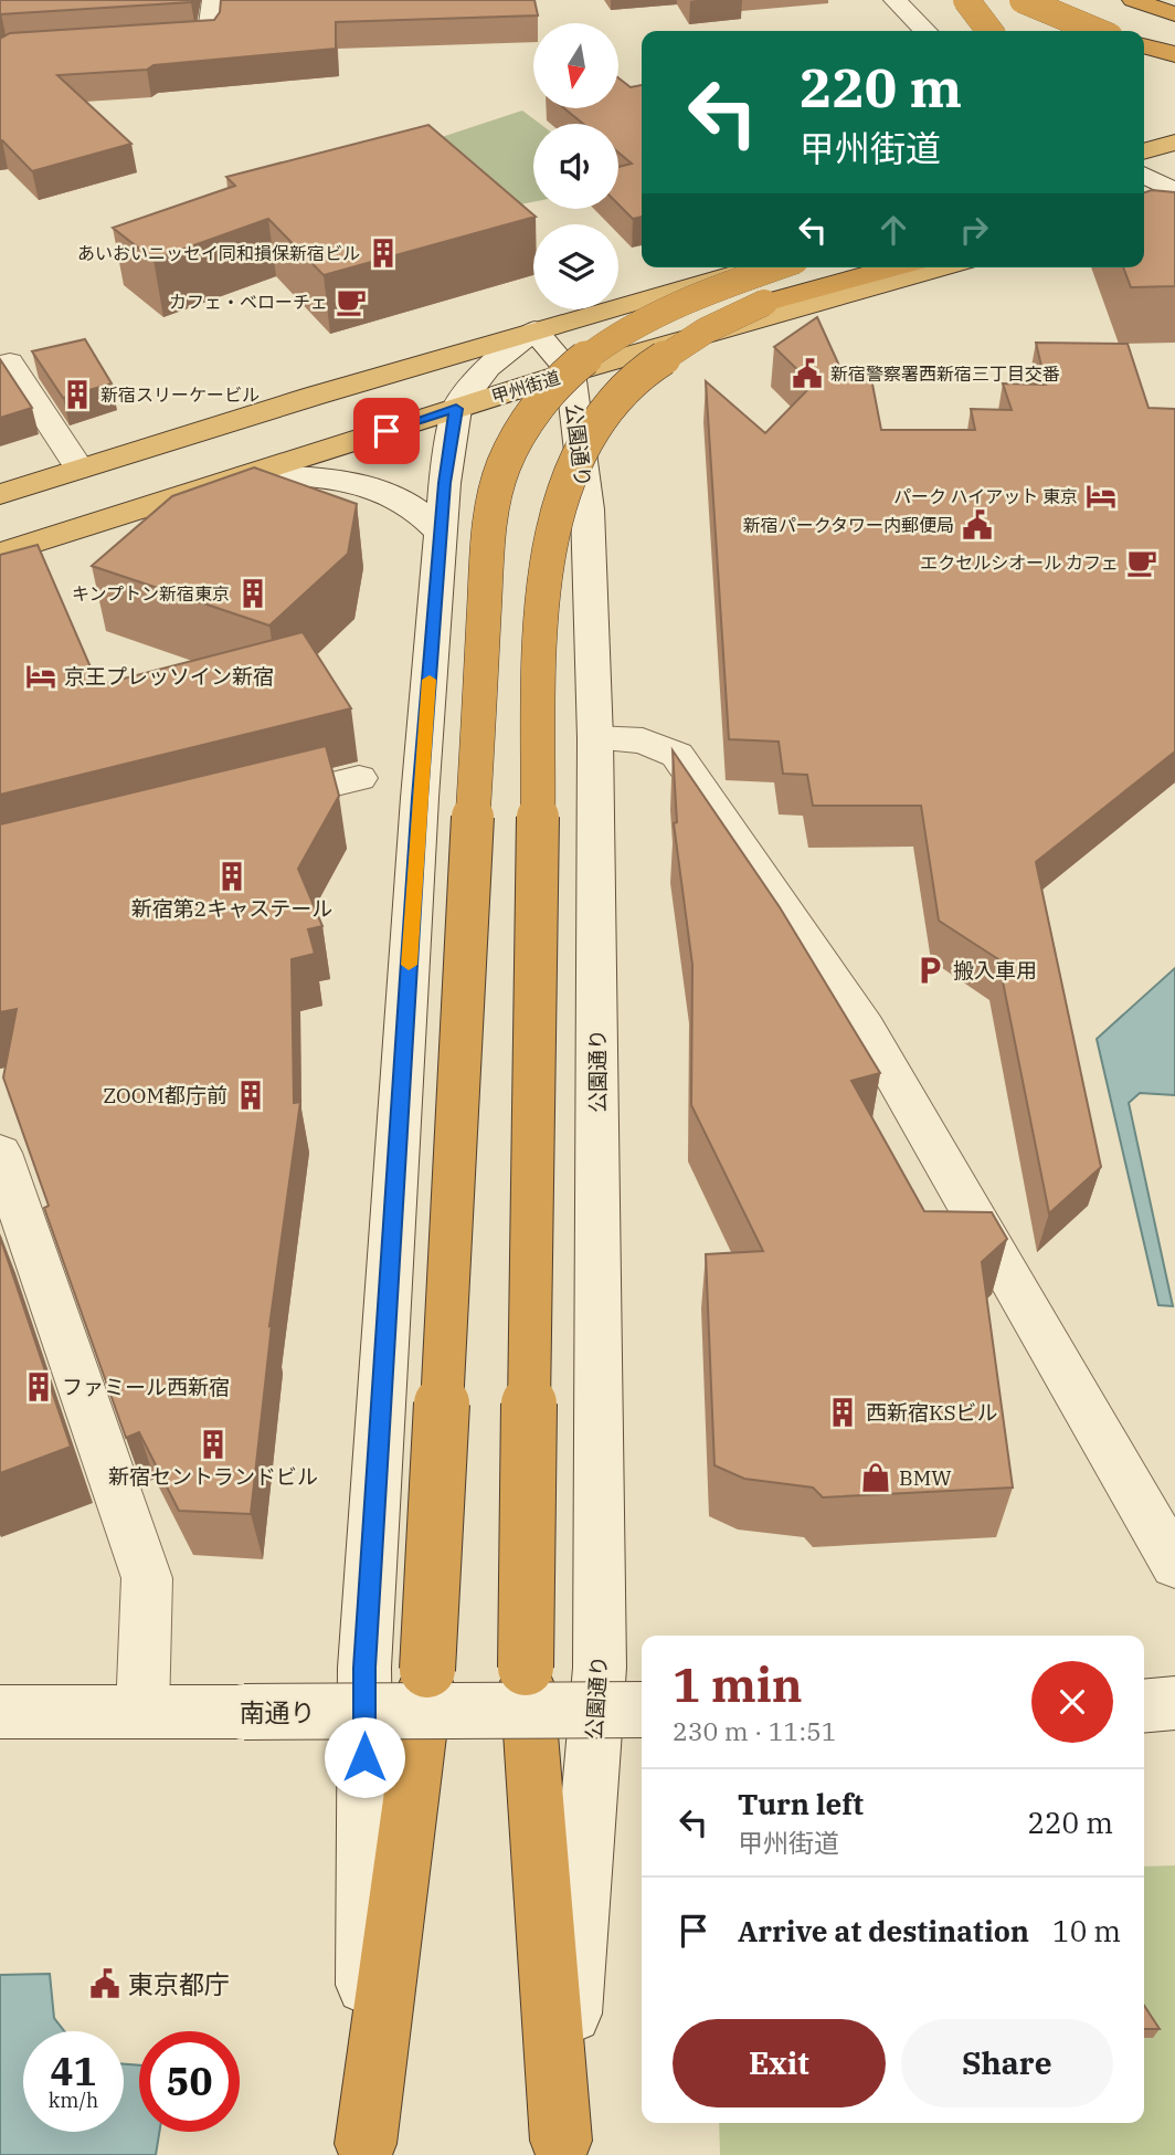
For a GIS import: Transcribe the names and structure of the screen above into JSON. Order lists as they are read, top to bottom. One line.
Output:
{"streets":{"highway":["甲州街道"],"main road":["公園通り","南通り"]},"crossings":[["甲州街道","公園通り"]],"places":{"building":["あいおいニッセイ同和損保新宿ビル","新宿スリーケービル","キンプトン新宿東京","新宿第2キャステール","ZOOM都庁前","ファミール西新宿","西新宿KSビル","新宿セントランドビル"],"cafe":["カフェ・ベローチェ","エクセルシオール カフェ"],"public building":["新宿警察署西新宿三丁目交番","新宿パークタワー内郵便局","東京都庁"],"hotel":["パーク ハイアット 東京","京王プレッソイン新宿"],"parking":["搬入車用"],"shop":["BMW"]},"north":"bottom","page":{"turn":["220 m","甲州街道"],"heading":["1 min","230 m · 11:51"],"list":[{"name":"Turn left","note":"甲州街道","value":"220 m"},{"name":"Arrive at destination","value":"10 m"}],"buttons":["Exit","Share"],"speed":"41 km/h","limit":"50"}}
